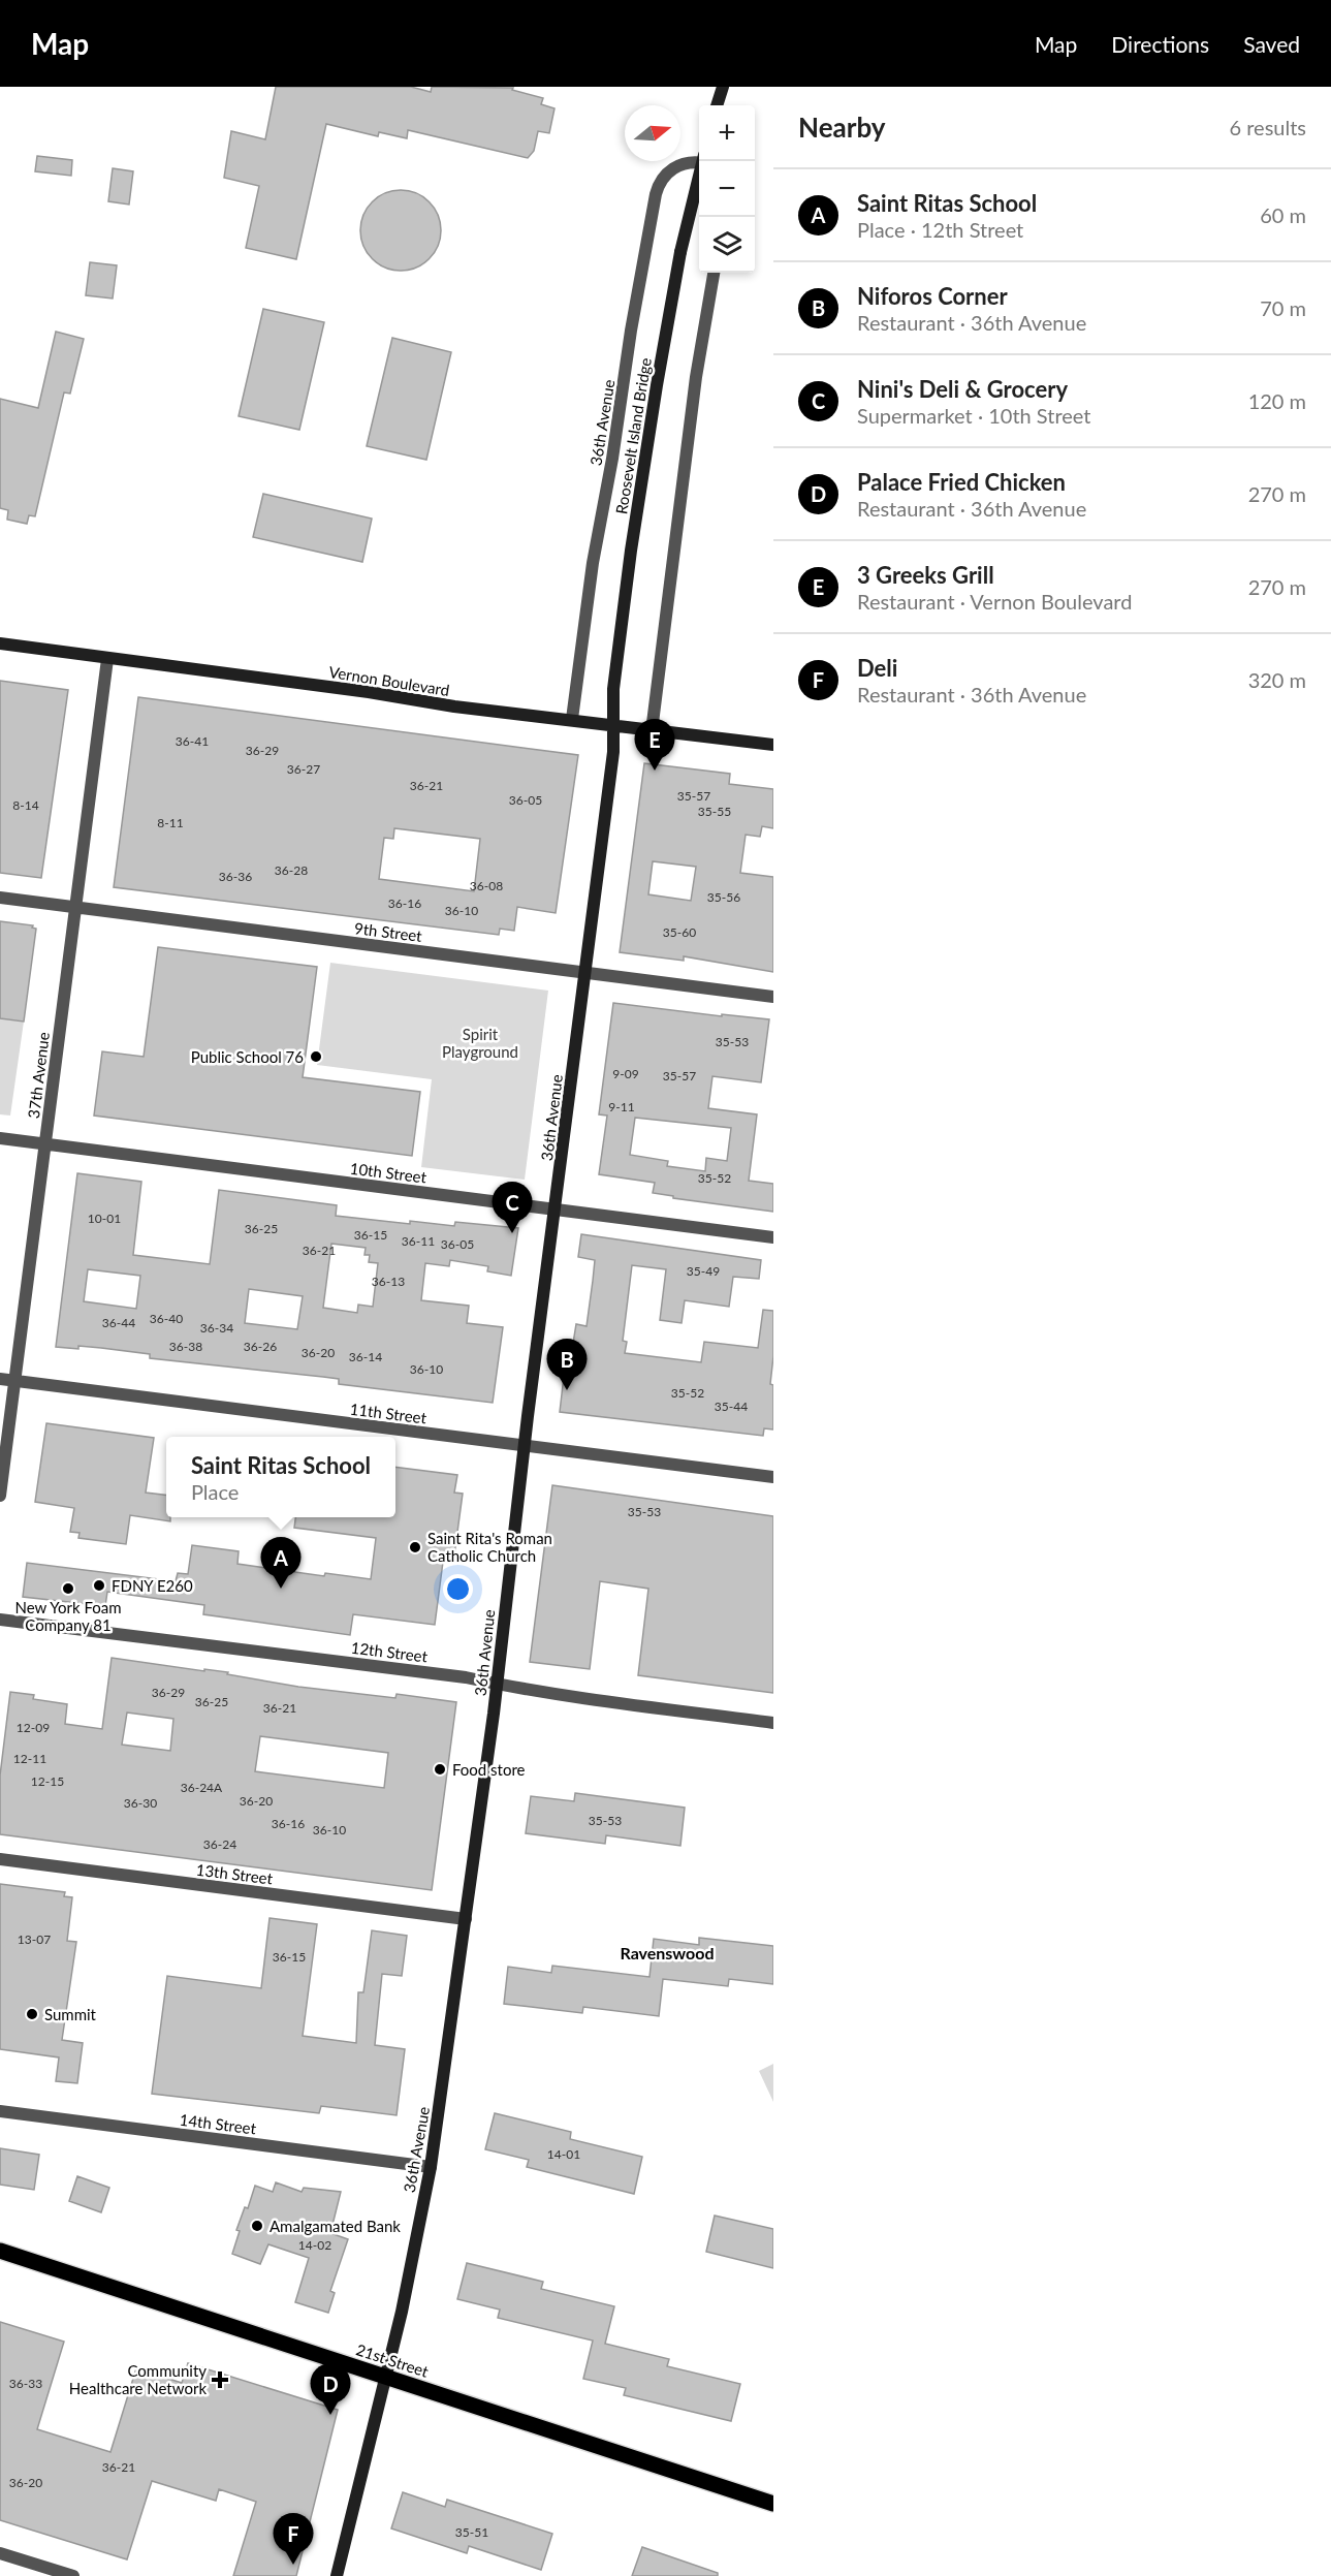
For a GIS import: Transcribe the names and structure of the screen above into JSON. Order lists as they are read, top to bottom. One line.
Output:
{"streets":{"main road":["36th Avenue","Roosevelt Island Bridge","Vernon Boulevard","21st Street"],"street":["9th Street","37th Avenue","10th Street","11th Street","12th Street","13th Street","14th Street"]},"crossings":[["36th Avenue","Roosevelt Island Bridge"],["36th Avenue","Vernon Boulevard"],["36th Avenue","9th Street"],["36th Avenue","10th Street"],["36th Avenue","11th Street"],["36th Avenue","12th Street"],["36th Avenue","13th Street"],["36th Avenue","14th Street"],["36th Avenue","21st Street"],["Roosevelt Island Bridge","Vernon Boulevard"],["Vernon Boulevard","37th Avenue"],["9th Street","37th Avenue"],["37th Avenue","10th Street"],["37th Avenue","11th Street"]],"districts":["Ravenswood"],"parks":["Spirit Playground"],"places":{"other":["Public School 76","Saint Rita's Roman Catholic Church","FDNY E260","New York Foam Company 81","Food store","Summit","Amalgamated Bank"],"health":["Community Healthcare Network"]},"house_numbers":["36-41","36-29","36-27","36-21","35-57","36-05","8-14","35-55","8-11","36-28","36-36","36-08","35-56","36-16","36-10","35-60","35-53","9-09","35-57","9-11","35-52","10-01","36-25","36-15","36-11","36-05","36-21","35-49","36-13","36-40","36-44","36-34","36-38","36-26","36-20","36-14","36-10","35-52","35-44","35-53","36-29","36-25","36-21","12-09","12-11","12-15","36-24A","36-20","36-30","35-53","36-16","36-10","36-24","13-07","36-15","14-01","14-02","36-33","36-21","36-20","35-51"],"north":"right","page":{"header":"Map","nav":["Map","Directions","Saved"],"heading":["Nearby","6 results"],"map_buttons":["+","−"],"list":[{"mark":"A","name":"Saint Ritas School","note":"Place · 12th Street","value":"60 m"},{"mark":"B","name":"Niforos Corner","note":"Restaurant · 36th Avenue","value":"70 m"},{"mark":"C","name":"Nini's Deli & Grocery","note":"Supermarket · 10th Street","value":"120 m"},{"mark":"D","name":"Palace Fried Chicken","note":"Restaurant · 36th Avenue","value":"270 m"},{"mark":"E","name":"3 Greeks Grill","note":"Restaurant · Vernon Boulevard","value":"270 m"},{"mark":"F","name":"Deli","note":"Restaurant · 36th Avenue","value":"320 m"}],"pins":["E","C","B","A","D","F"],"popup":["Saint Ritas School","Place"]}}
